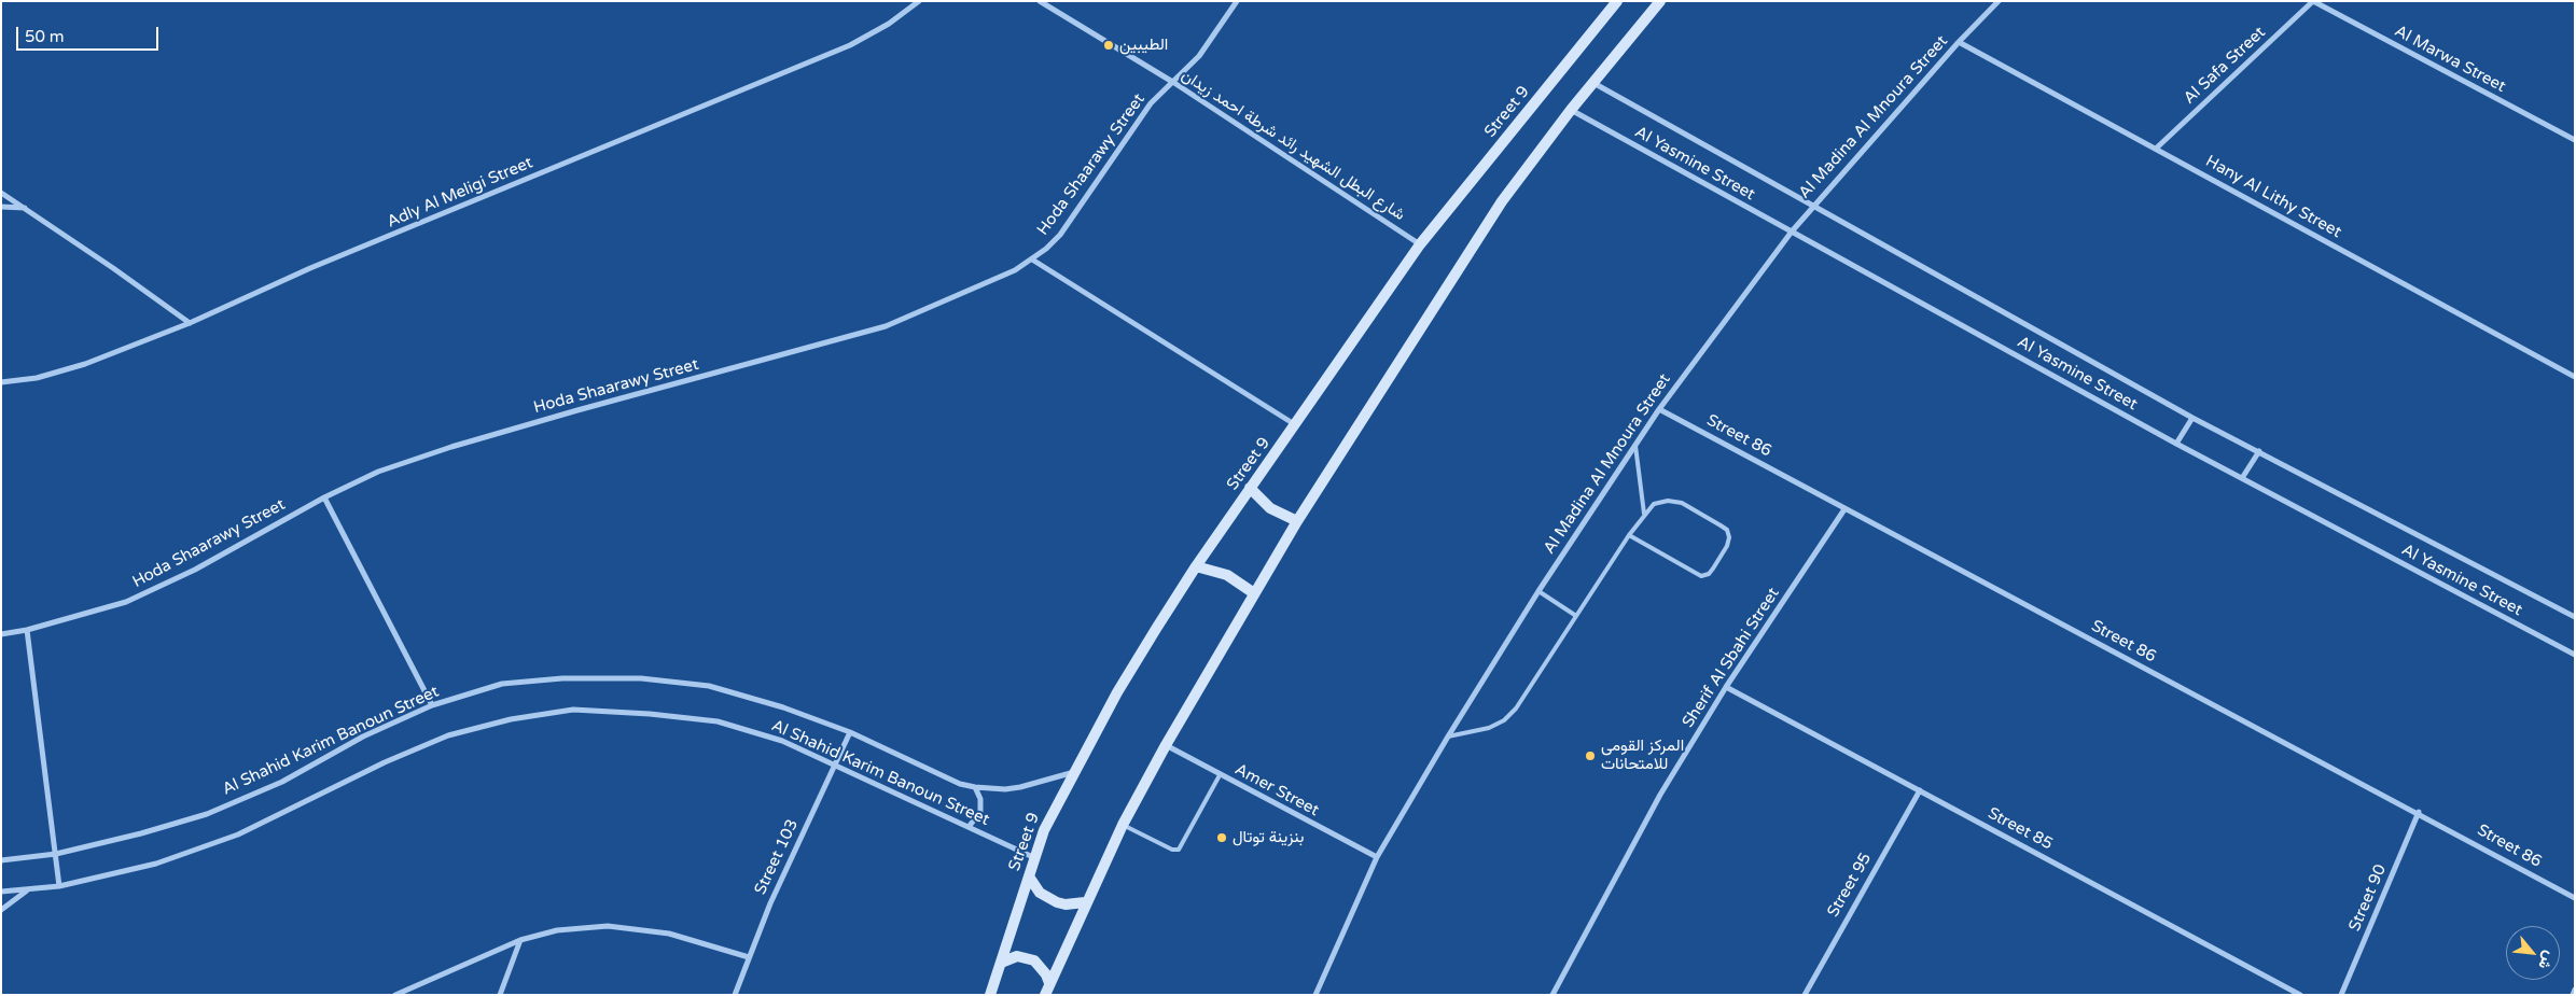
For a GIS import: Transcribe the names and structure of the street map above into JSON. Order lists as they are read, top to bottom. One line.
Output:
{"streets":{"main road":["Street 9"],"street":["Al Marwa Street","Al Safa Street","Al Madina Al Mnoura Street","شارع البطل الشهيد رائد شرطة احمد زيدان","Al Yasmine Street","Hoda Shaarawy Street","Adly Al Meligi Street","Hany Al Lithy Street","Street 86","Sherif Al Sbahi Street","Al Shahid Karim Banoun Street","Amer Street","Street 85","Street 103","Street 95","Street 90"]},"crossings":[["Al Marwa Street","Al Safa Street"],["Al Safa Street","Hany Al Lithy Street"],["Street 9","شارع البطل الشهيد رائد شرطة احمد زيدان"],["Street 9","Al Shahid Karim Banoun Street"],["Al Madina Al Mnoura Street","Al Yasmine Street"],["Al Madina Al Mnoura Street","Hany Al Lithy Street"],["Al Madina Al Mnoura Street","Street 86"],["Al Madina Al Mnoura Street","Amer Street"],["شارع البطل الشهيد رائد شرطة احمد زيدان","Hoda Shaarawy Street"],["Street 86","Sherif Al Sbahi Street"],["Street 86","Street 90"],["Sherif Al Sbahi Street","Street 85"],["Al Shahid Karim Banoun Street","Street 103"],["Street 85","Street 95"]],"places":["الطيبين","المركز القومى للامتحانات","بنزينة توتال"],"scale_bar":"50 m","north":"bottom right"}
